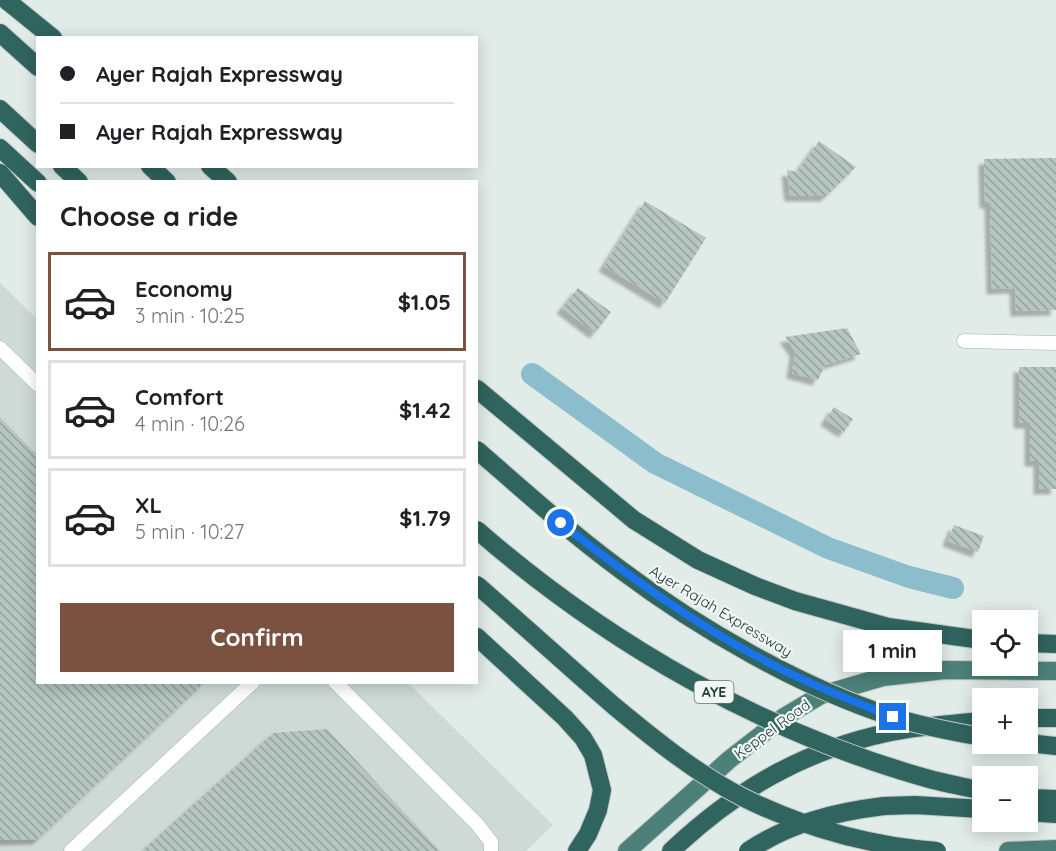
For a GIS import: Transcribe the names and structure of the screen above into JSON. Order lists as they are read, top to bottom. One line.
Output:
{"streets":{"highway":["Ayer Rajah Expressway","AYE","Keppel Road"]},"page":{"banner":["Ayer Rajah Expressway","Ayer Rajah Expressway"],"heading":"Choose a ride","list":[{"name":"Economy","note":"3 min · 10:25","value":"$1.05"},{"name":"Comfort","note":"4 min · 10:26","value":"$1.42"},{"name":"XL","note":"5 min · 10:27","value":"$1.79"}],"buttons":"Confirm","map_buttons":["+","−"],"bubble":"1 min"}}
